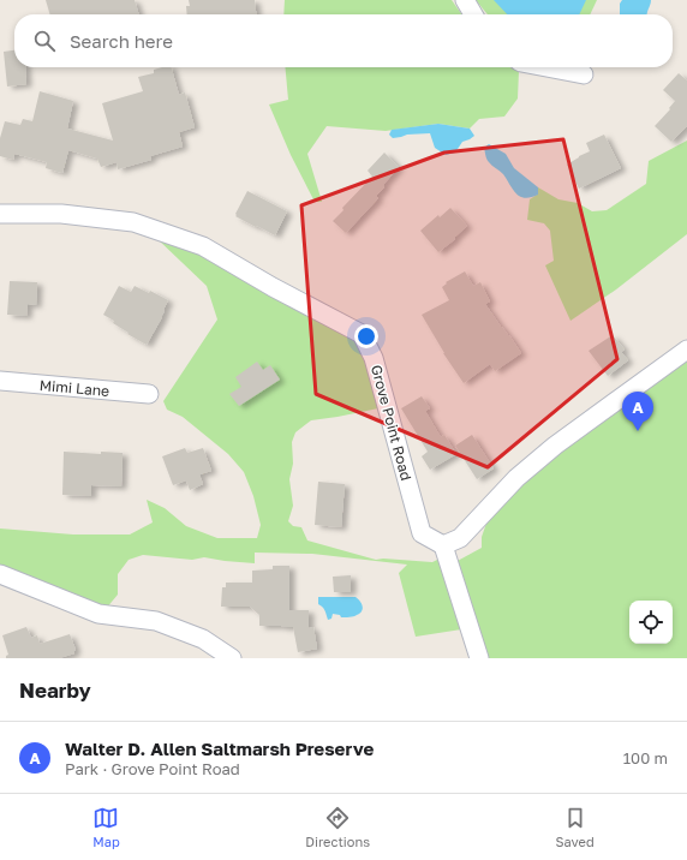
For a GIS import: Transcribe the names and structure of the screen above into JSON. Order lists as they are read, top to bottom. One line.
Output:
{"streets":{"street":["Mimi Lane","Grove Point Road"]},"page":{"search":"Search here","pins":"A","heading":"Nearby","list":[{"mark":"A","name":"Walter D. Allen Saltmarsh Preserve","note":"Park · Grove Point Road","value":"100 m"}],"nav":["Map","Directions","Saved"]}}
